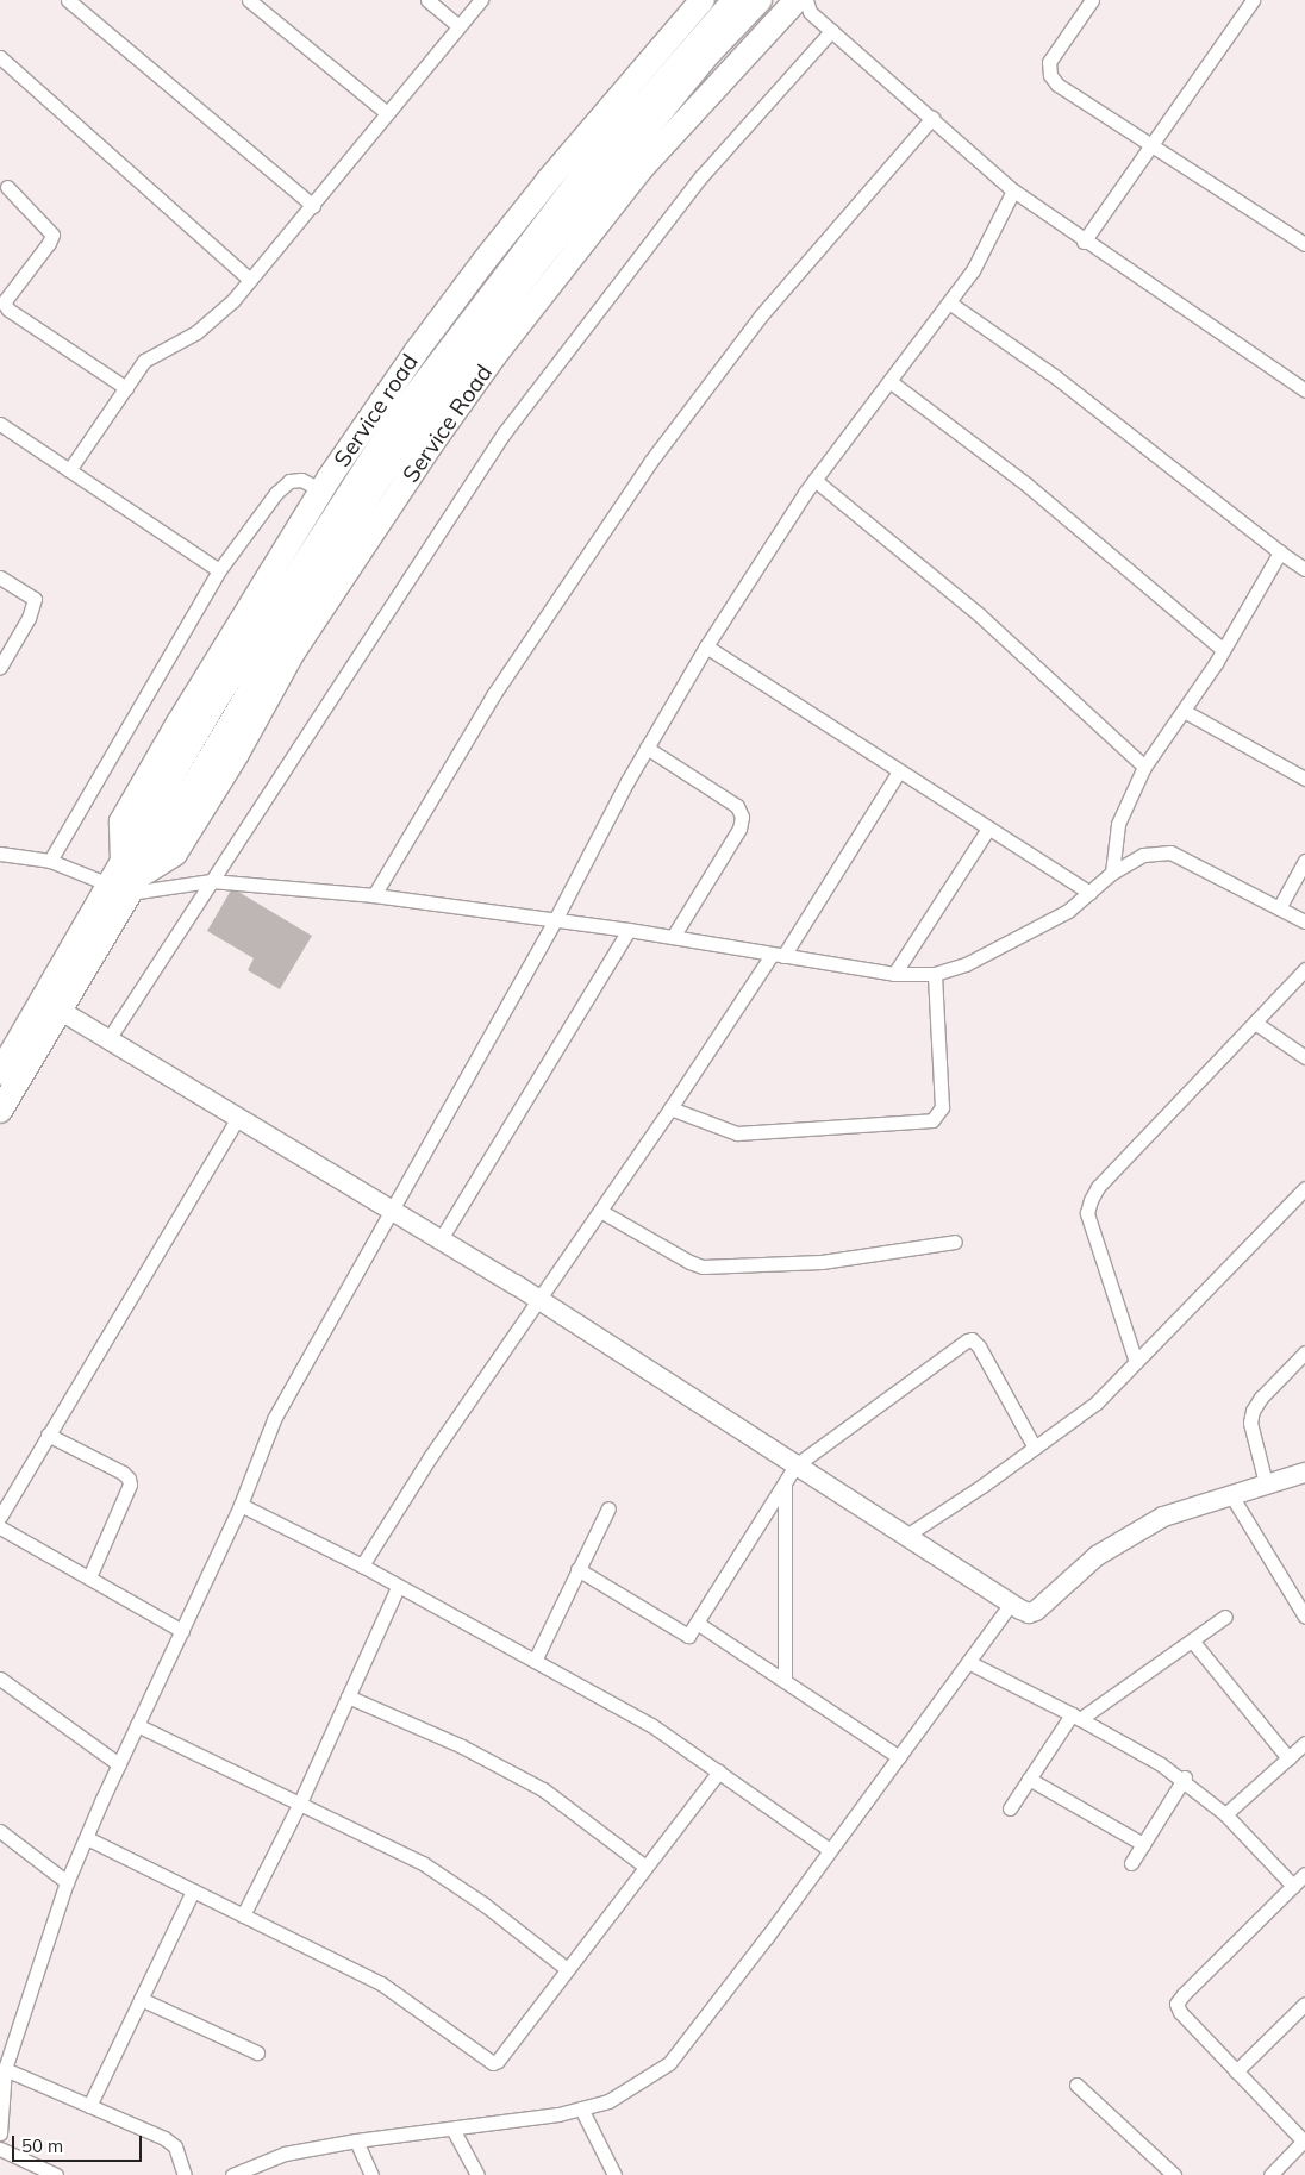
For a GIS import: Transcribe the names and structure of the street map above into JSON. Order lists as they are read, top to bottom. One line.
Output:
{"streets":{"highway":["Service road","Service Road"]},"crossings":[["Service road","Service Road"]],"scale_bar":"50 m"}
